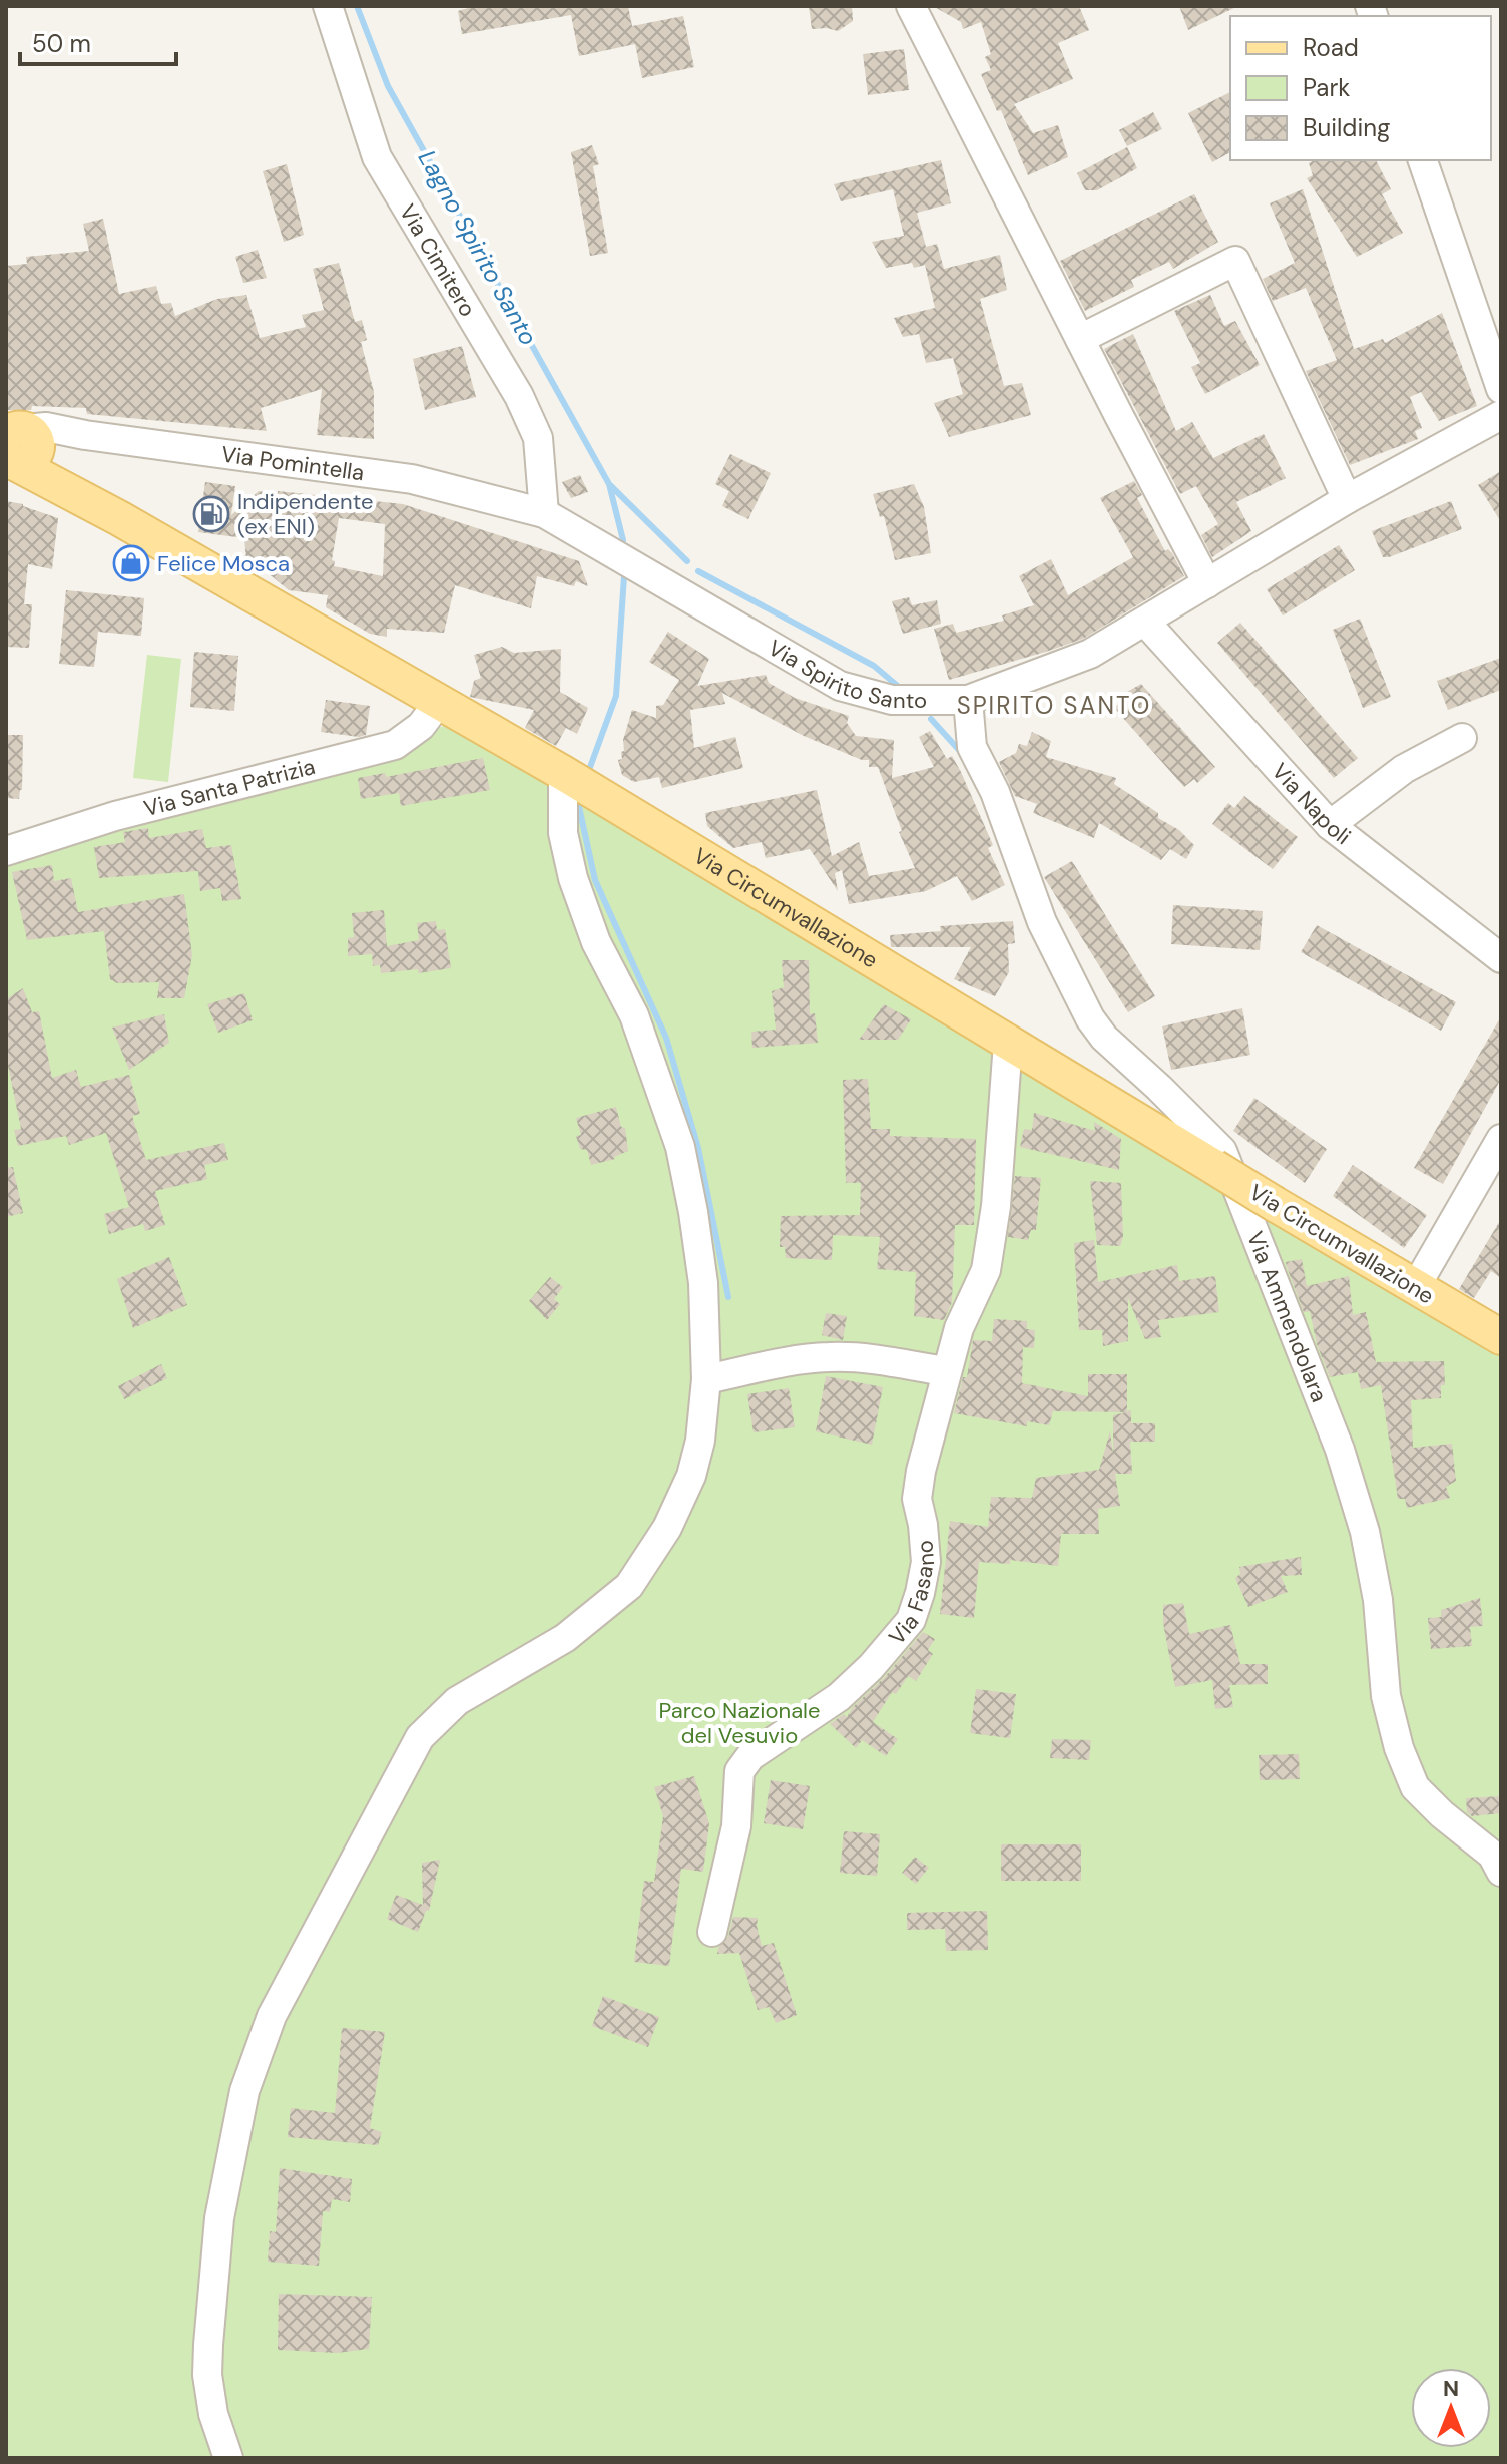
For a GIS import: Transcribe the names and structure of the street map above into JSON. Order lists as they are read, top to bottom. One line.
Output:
{"streets":{"main road":["Via Circumvallazione"],"street":["Via Cimitero","Via Pomintella","Via Spirito Santo","Via Santa Patrizia","Via Napoli","Via Ammendolara","Via Fasano"]},"crossings":[["Via Cimitero","Via Pomintella"],["Via Cimitero","Via Spirito Santo"],["Via Pomintella","Via Spirito Santo"],["Via Pomintella","Via Circumvallazione"],["Via Spirito Santo","Via Napoli"],["Via Spirito Santo","Via Ammendolara"],["Via Santa Patrizia","Via Circumvallazione"],["Via Circumvallazione","Via Fasano"]],"districts":["SPIRITO SANTO"],"water":["Lagno Spirito Santo"],"parks":["Parco Nazionale del Vesuvio"],"places":{"fuel station":["Indipendente (ex ENI)"],"shop":["Felice Mosca"]},"legend":["Road","Park","Building"],"scale_bar":"50 m","north":"top"}
